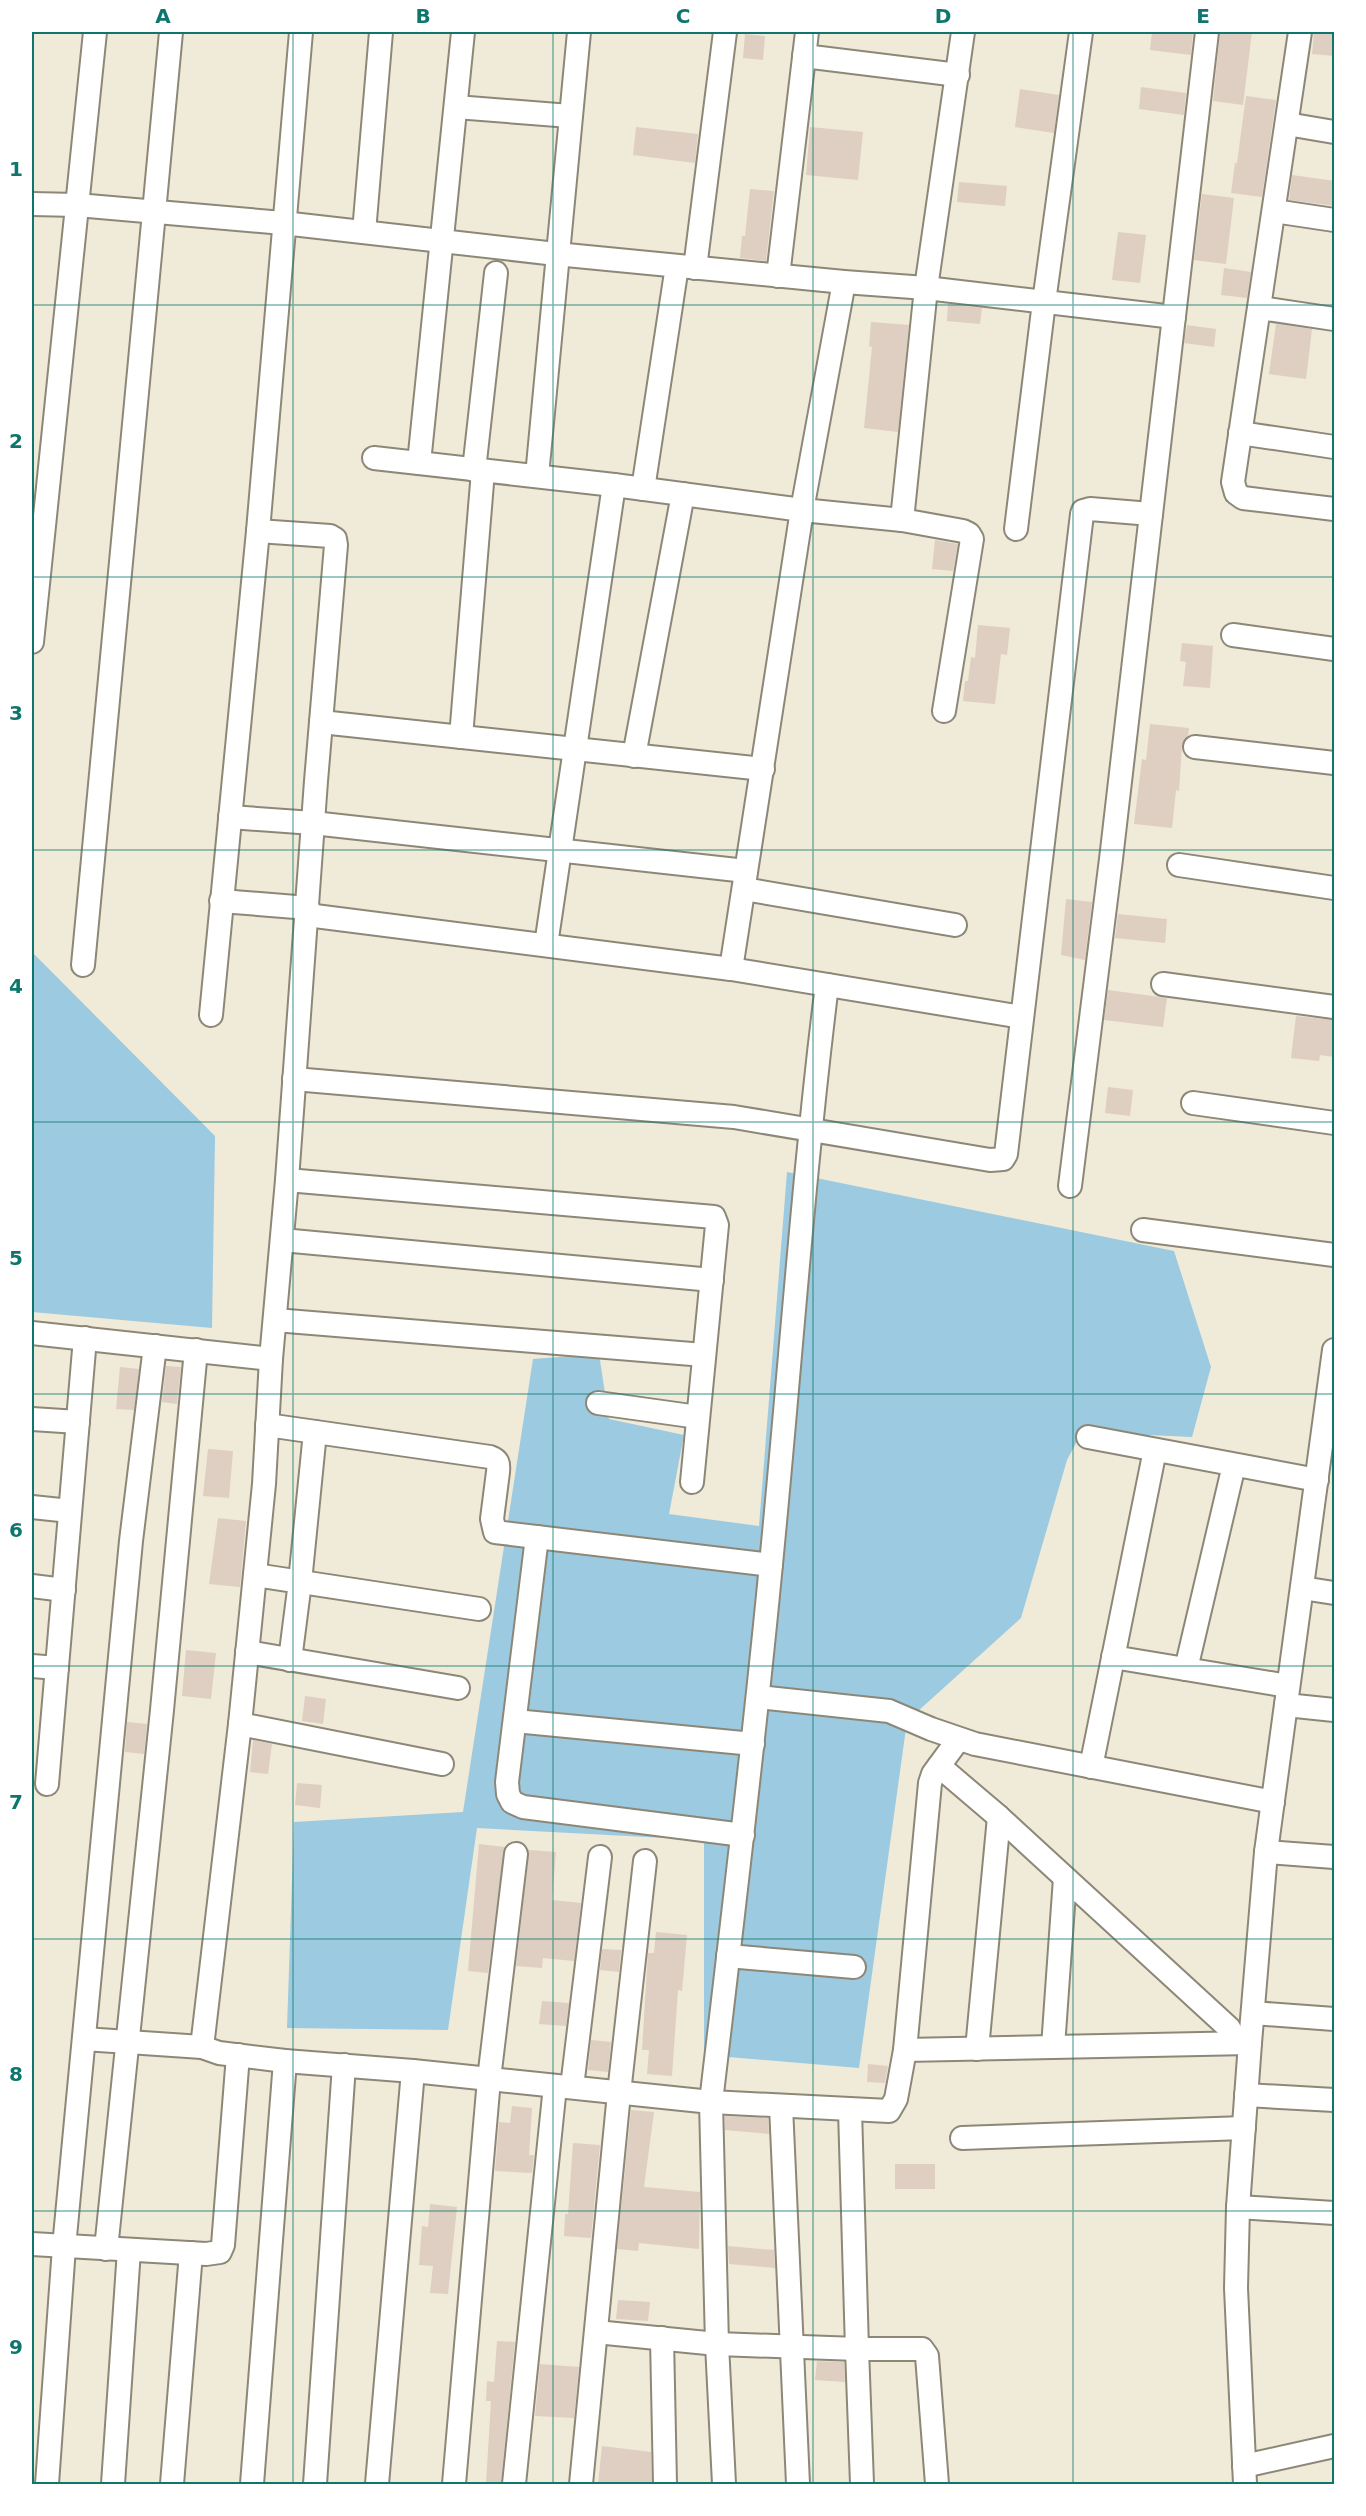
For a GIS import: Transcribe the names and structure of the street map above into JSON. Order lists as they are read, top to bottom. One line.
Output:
{"grid":{"columns":["A","B","C","D","E"],"rows":["1","2","3","4","5","6","7","8","9"]}}
